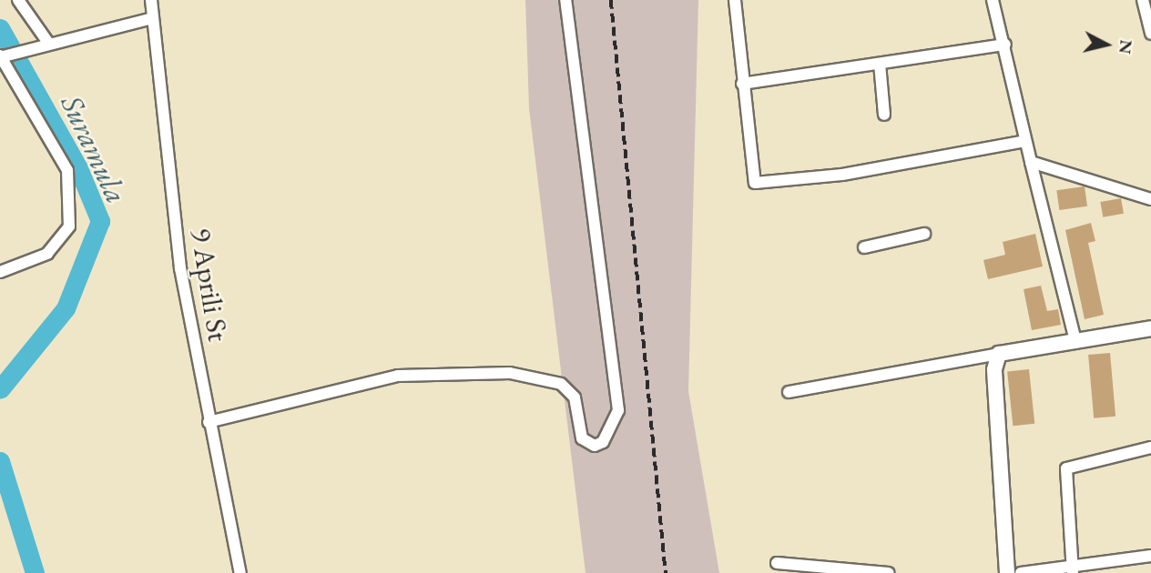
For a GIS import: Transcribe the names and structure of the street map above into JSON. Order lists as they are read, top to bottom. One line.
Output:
{"streets":{"street":["9 Aprili St"]},"water":["Suramula"],"north":"right"}
